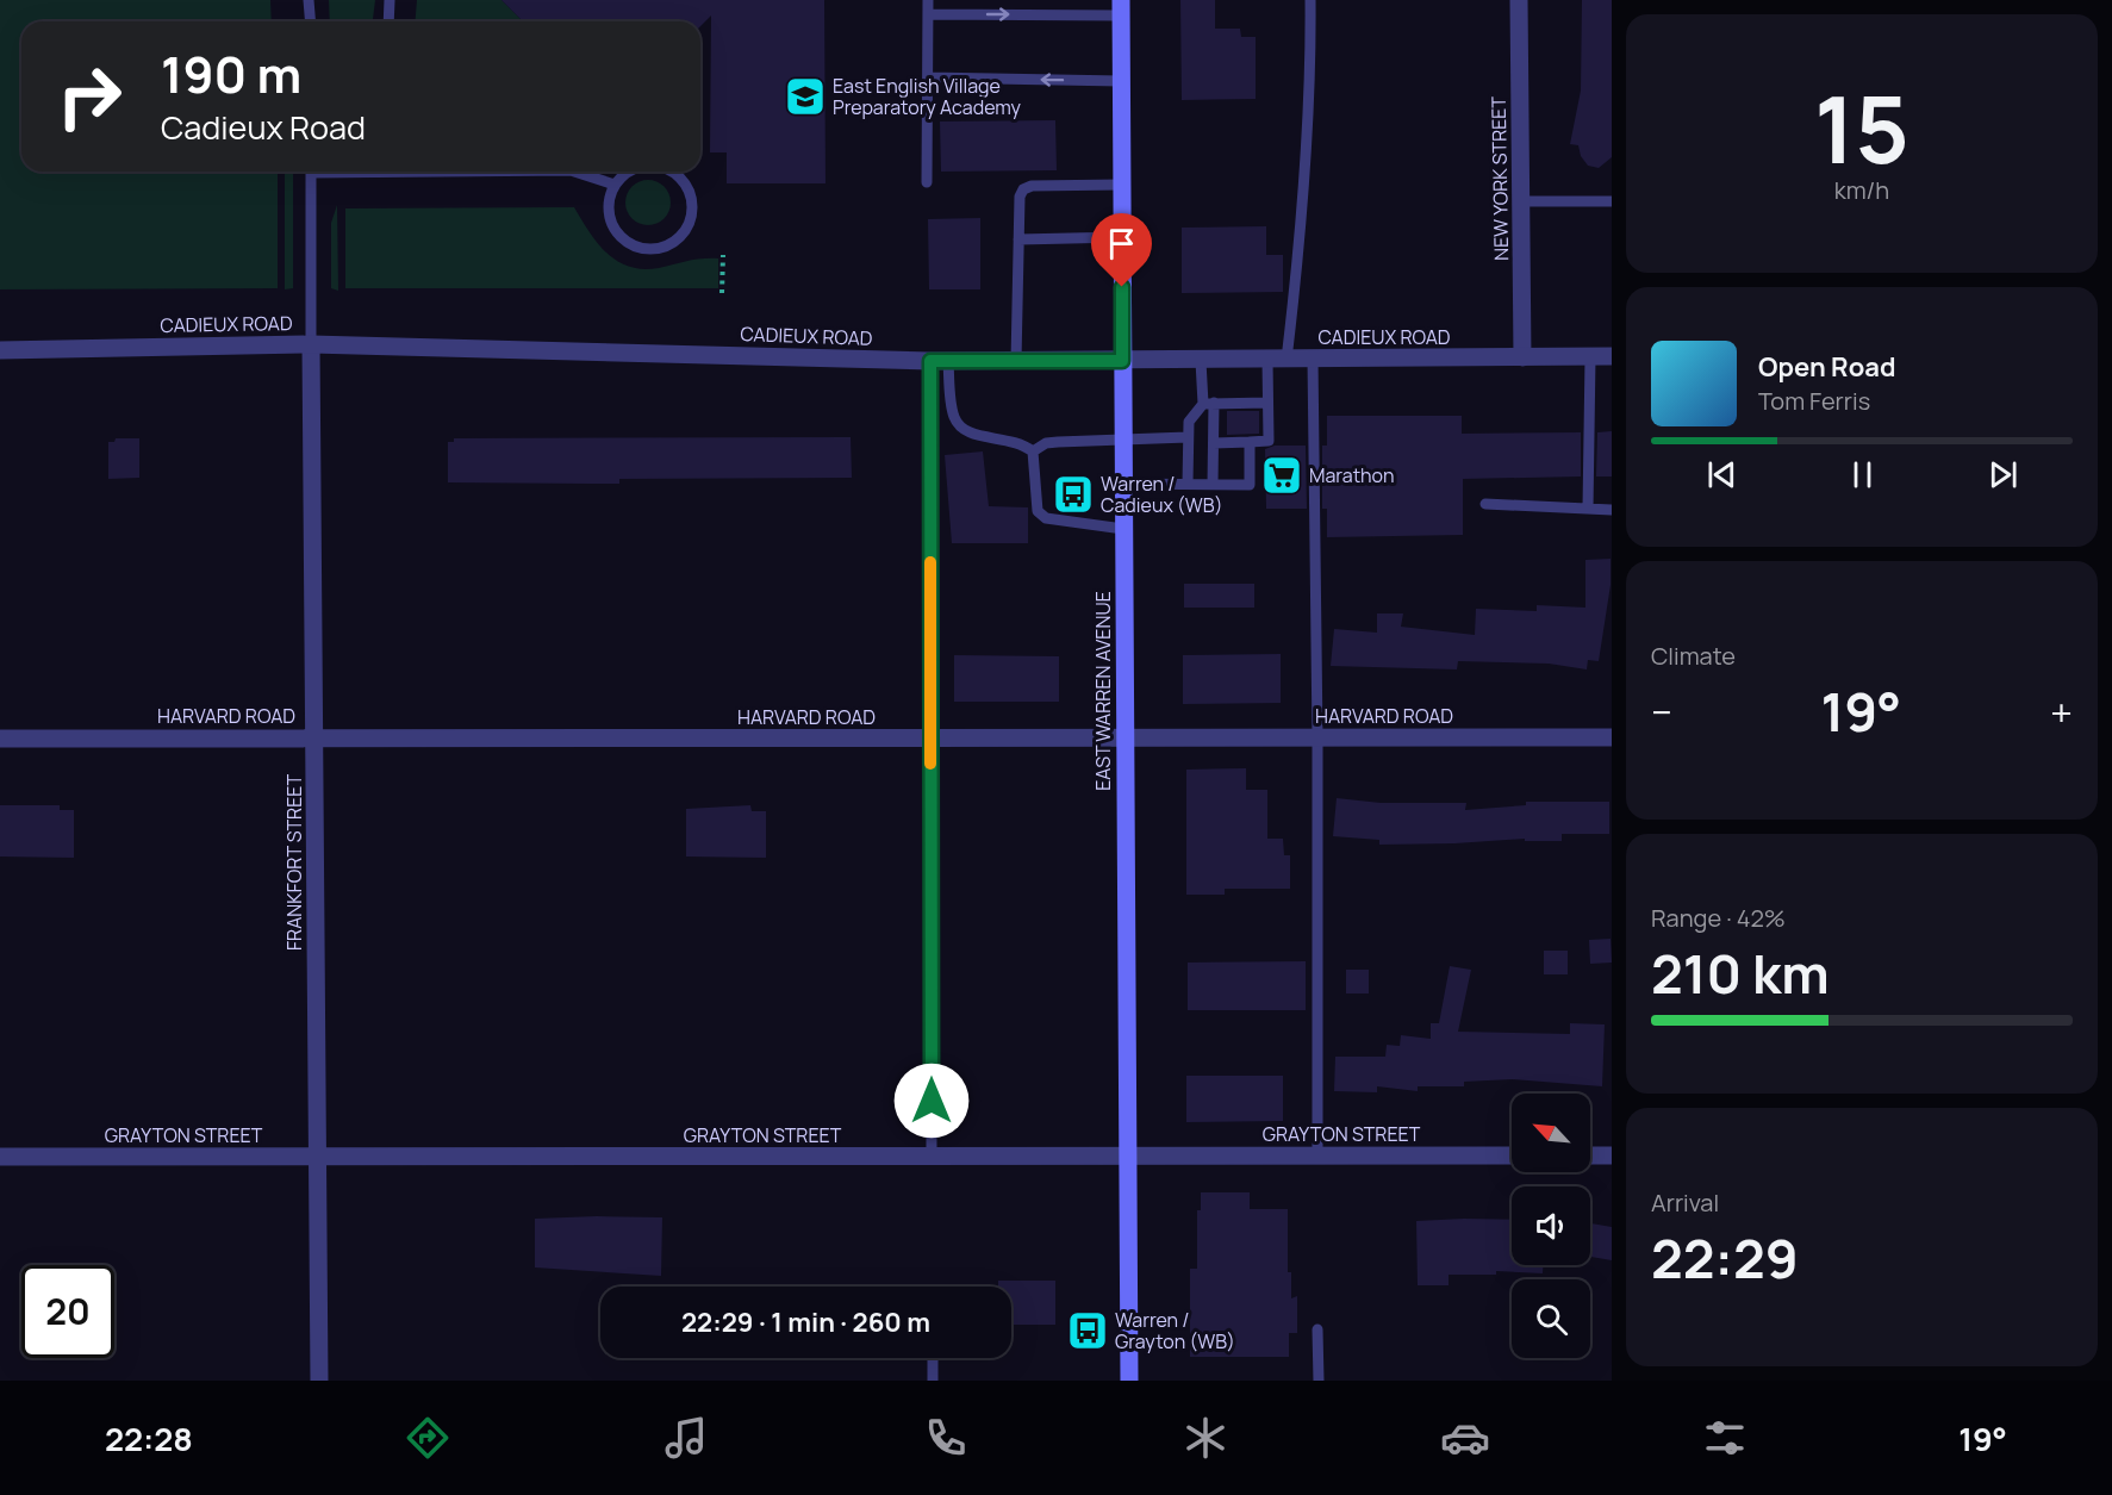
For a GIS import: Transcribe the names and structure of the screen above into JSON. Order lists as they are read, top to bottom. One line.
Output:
{"streets":{"main road":["EAST WARREN AVENUE"],"street":["NEW YORK STREET","CADIEUX ROAD","HARVARD ROAD","FRANKFORT STREET","GRAYTON STREET"]},"crossings":[["NEW YORK STREET","CADIEUX ROAD"],["CADIEUX ROAD","EAST WARREN AVENUE"],["CADIEUX ROAD","FRANKFORT STREET"],["EAST WARREN AVENUE","HARVARD ROAD"],["EAST WARREN AVENUE","GRAYTON STREET"],["HARVARD ROAD","FRANKFORT STREET"],["FRANKFORT STREET","GRAYTON STREET"]],"places":{"school or university":["East English Village Preparatory Academy"],"supermarket":["Marathon"],"bus stop":["Warren / Cadieux (WB)","Warren / Grayton (WB)"]},"north":"top left","page":{"tile":[["15","km/h"],"Climate",["Range · 42%","210 km"],["Arrival","22:29"]],"turn":["190 m","Cadieux Road"],"song":["Open Road","Tom Ferris"],"heat":["−","19°","+"],"limit":"20","trip":"22:29 · 1 min · 260 m","tabs":["22:28","19°"]}}
